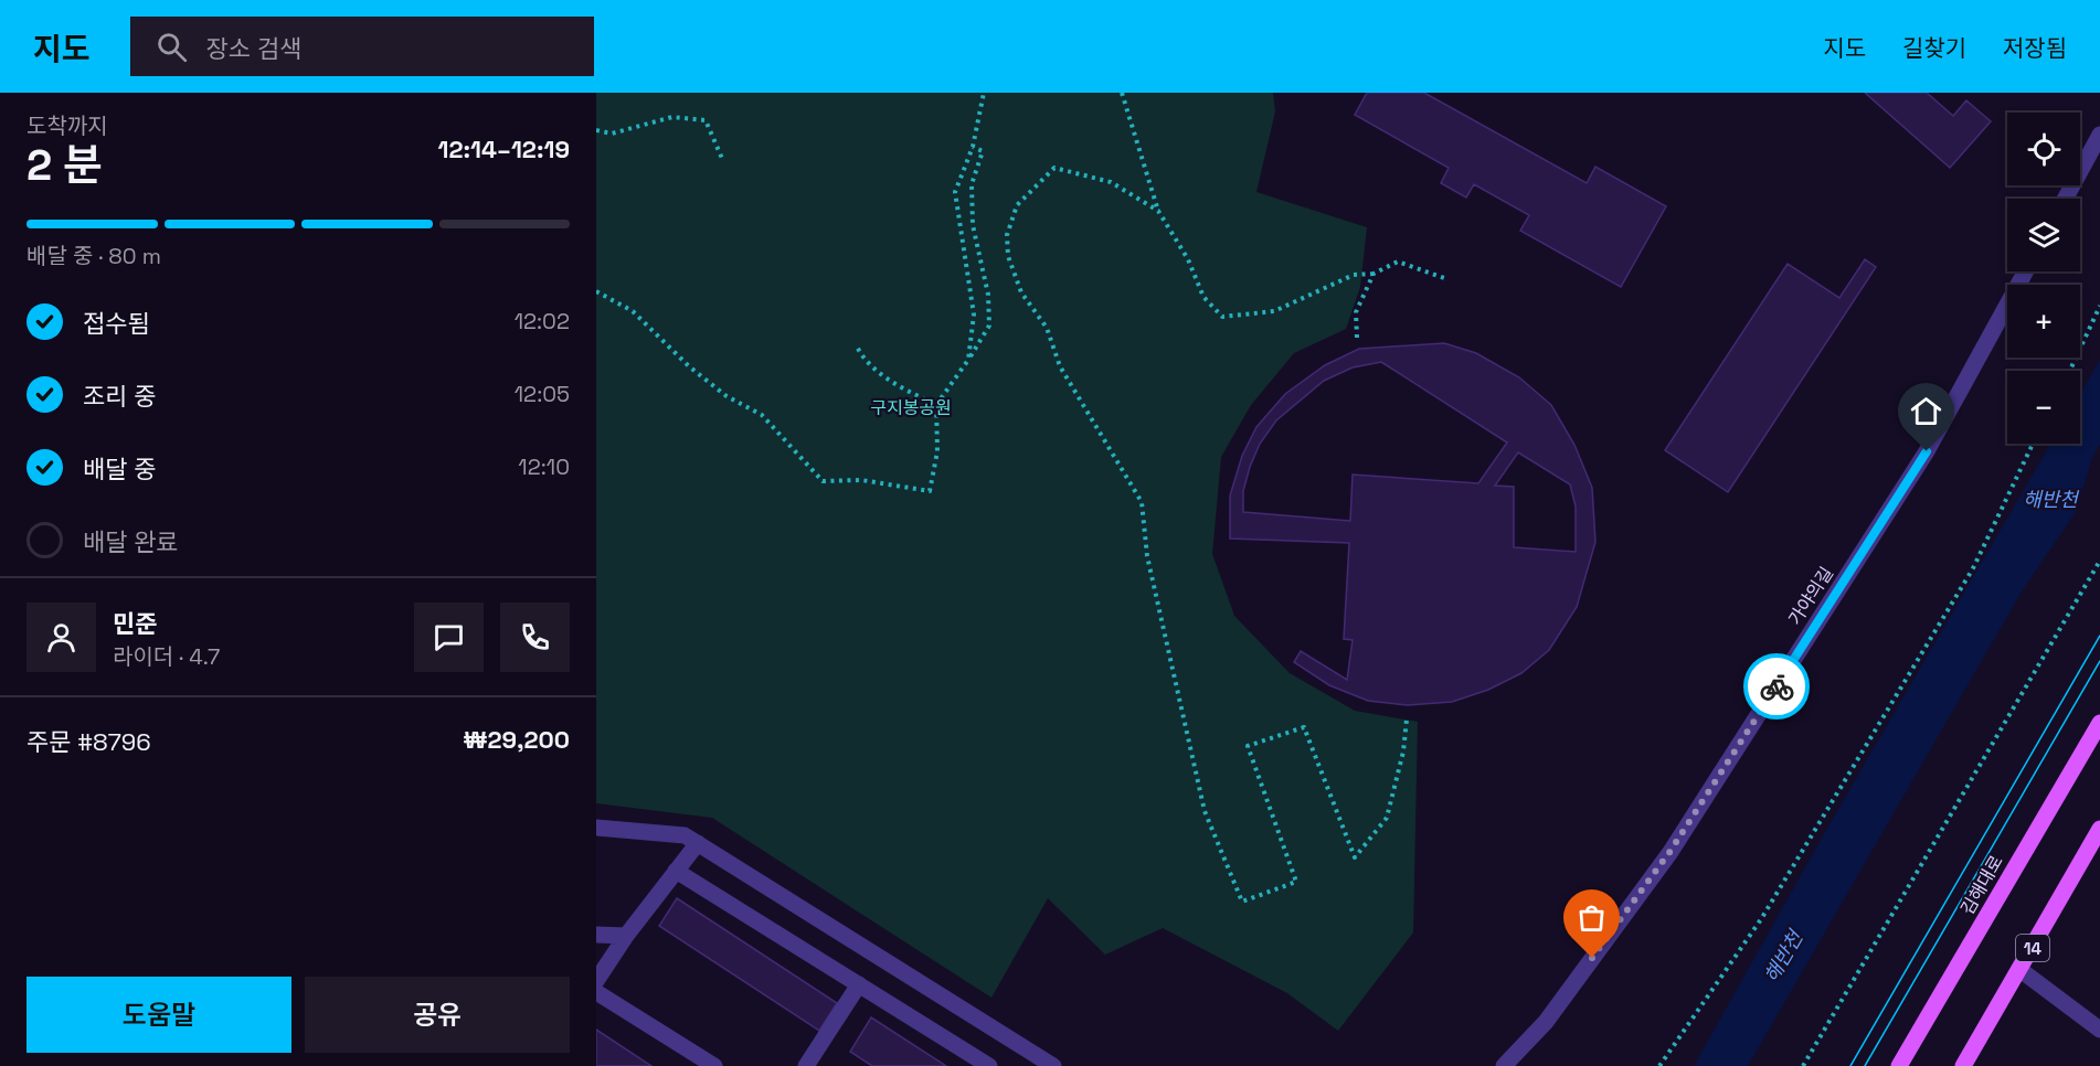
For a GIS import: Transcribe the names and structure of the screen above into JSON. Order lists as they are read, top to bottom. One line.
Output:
{"streets":{"main road":["김해대로","14"],"street":["가야의길"]},"water":["해반천"],"parks":["구지봉공원"],"page":{"header":"지도","search":"장소 검색","nav":["지도","길찾기","저장됨"],"heading":["2 분","도착까지","12:14–12:19"],"panel":["민준","라이더 · 4.7","주문 #8796","₩29,200"],"map_buttons":["+","−"],"bar":"배달 중 · 80 m","list":[["접수됨","12:02"],["조리 중","12:05"],["배달 중","12:10"],"배달 완료"],"buttons":["도움말","공유"]}}
